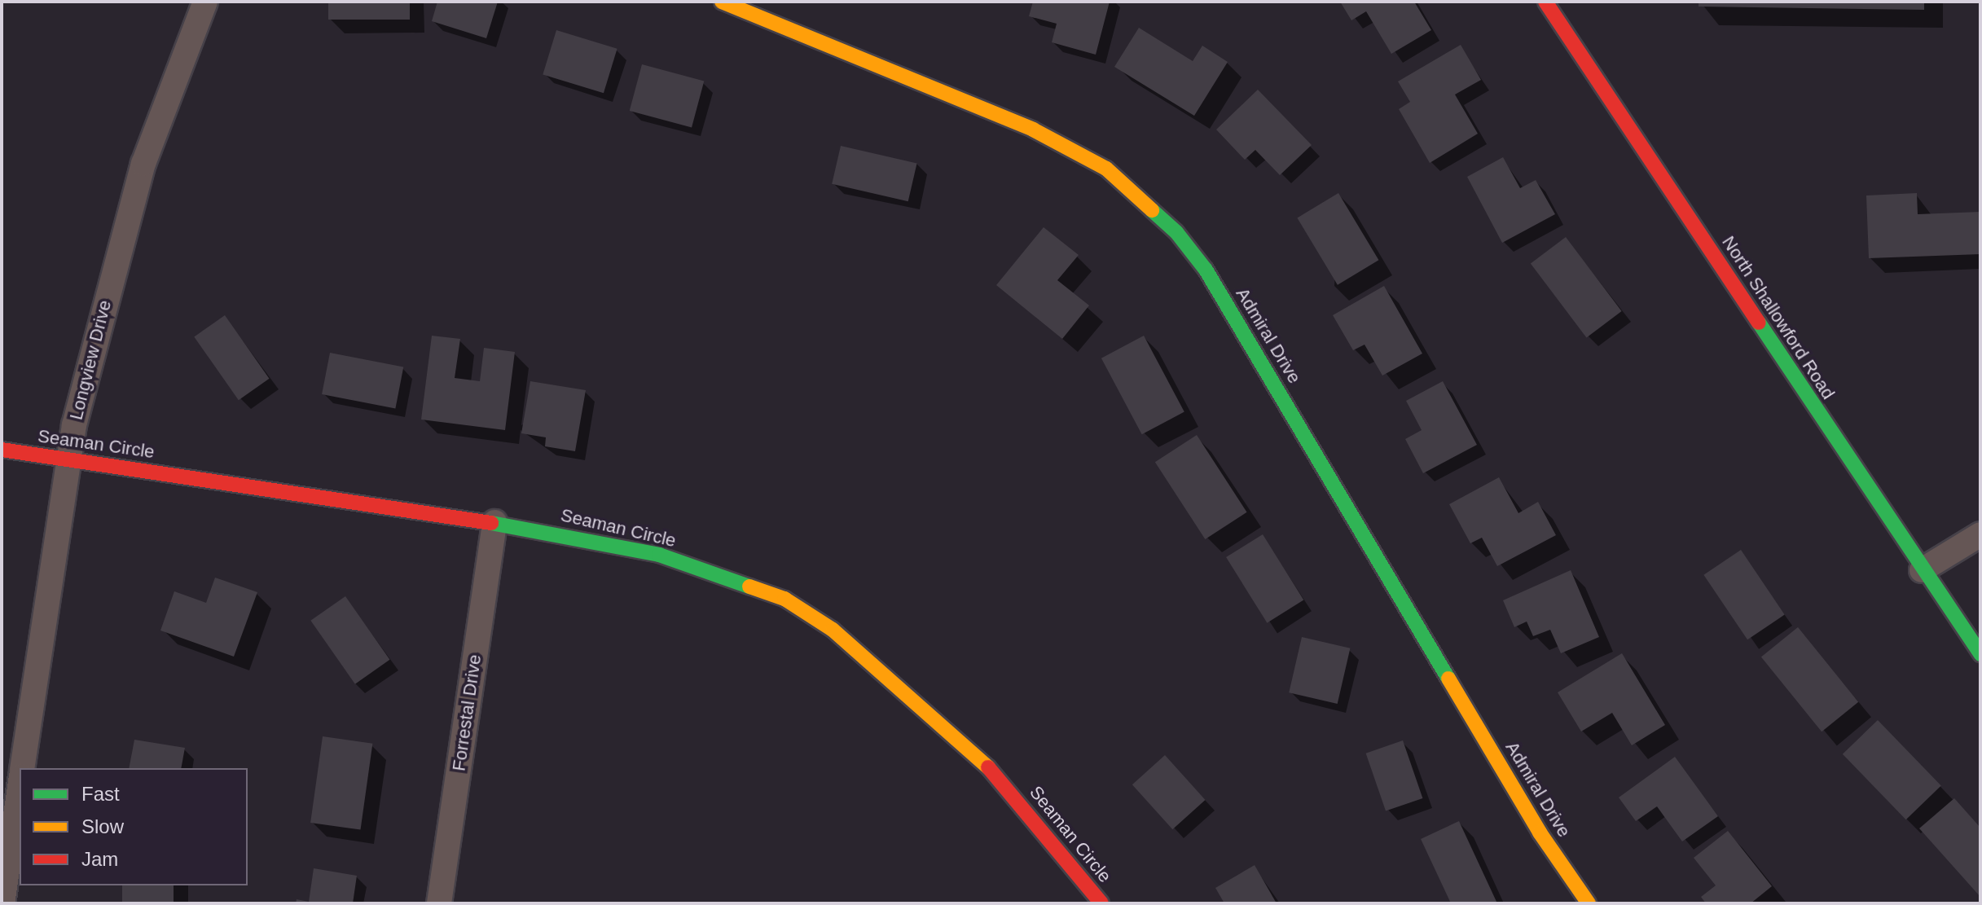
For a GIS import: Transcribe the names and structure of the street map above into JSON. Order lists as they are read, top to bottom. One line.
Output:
{"streets":{"street":["North Shallowford Road","Admiral Drive","Longview Drive","Seaman Circle","Forrestal Drive"]},"crossings":[["Longview Drive","Seaman Circle"],["Seaman Circle","Forrestal Drive"]],"legend":["Fast","Slow","Jam"]}
